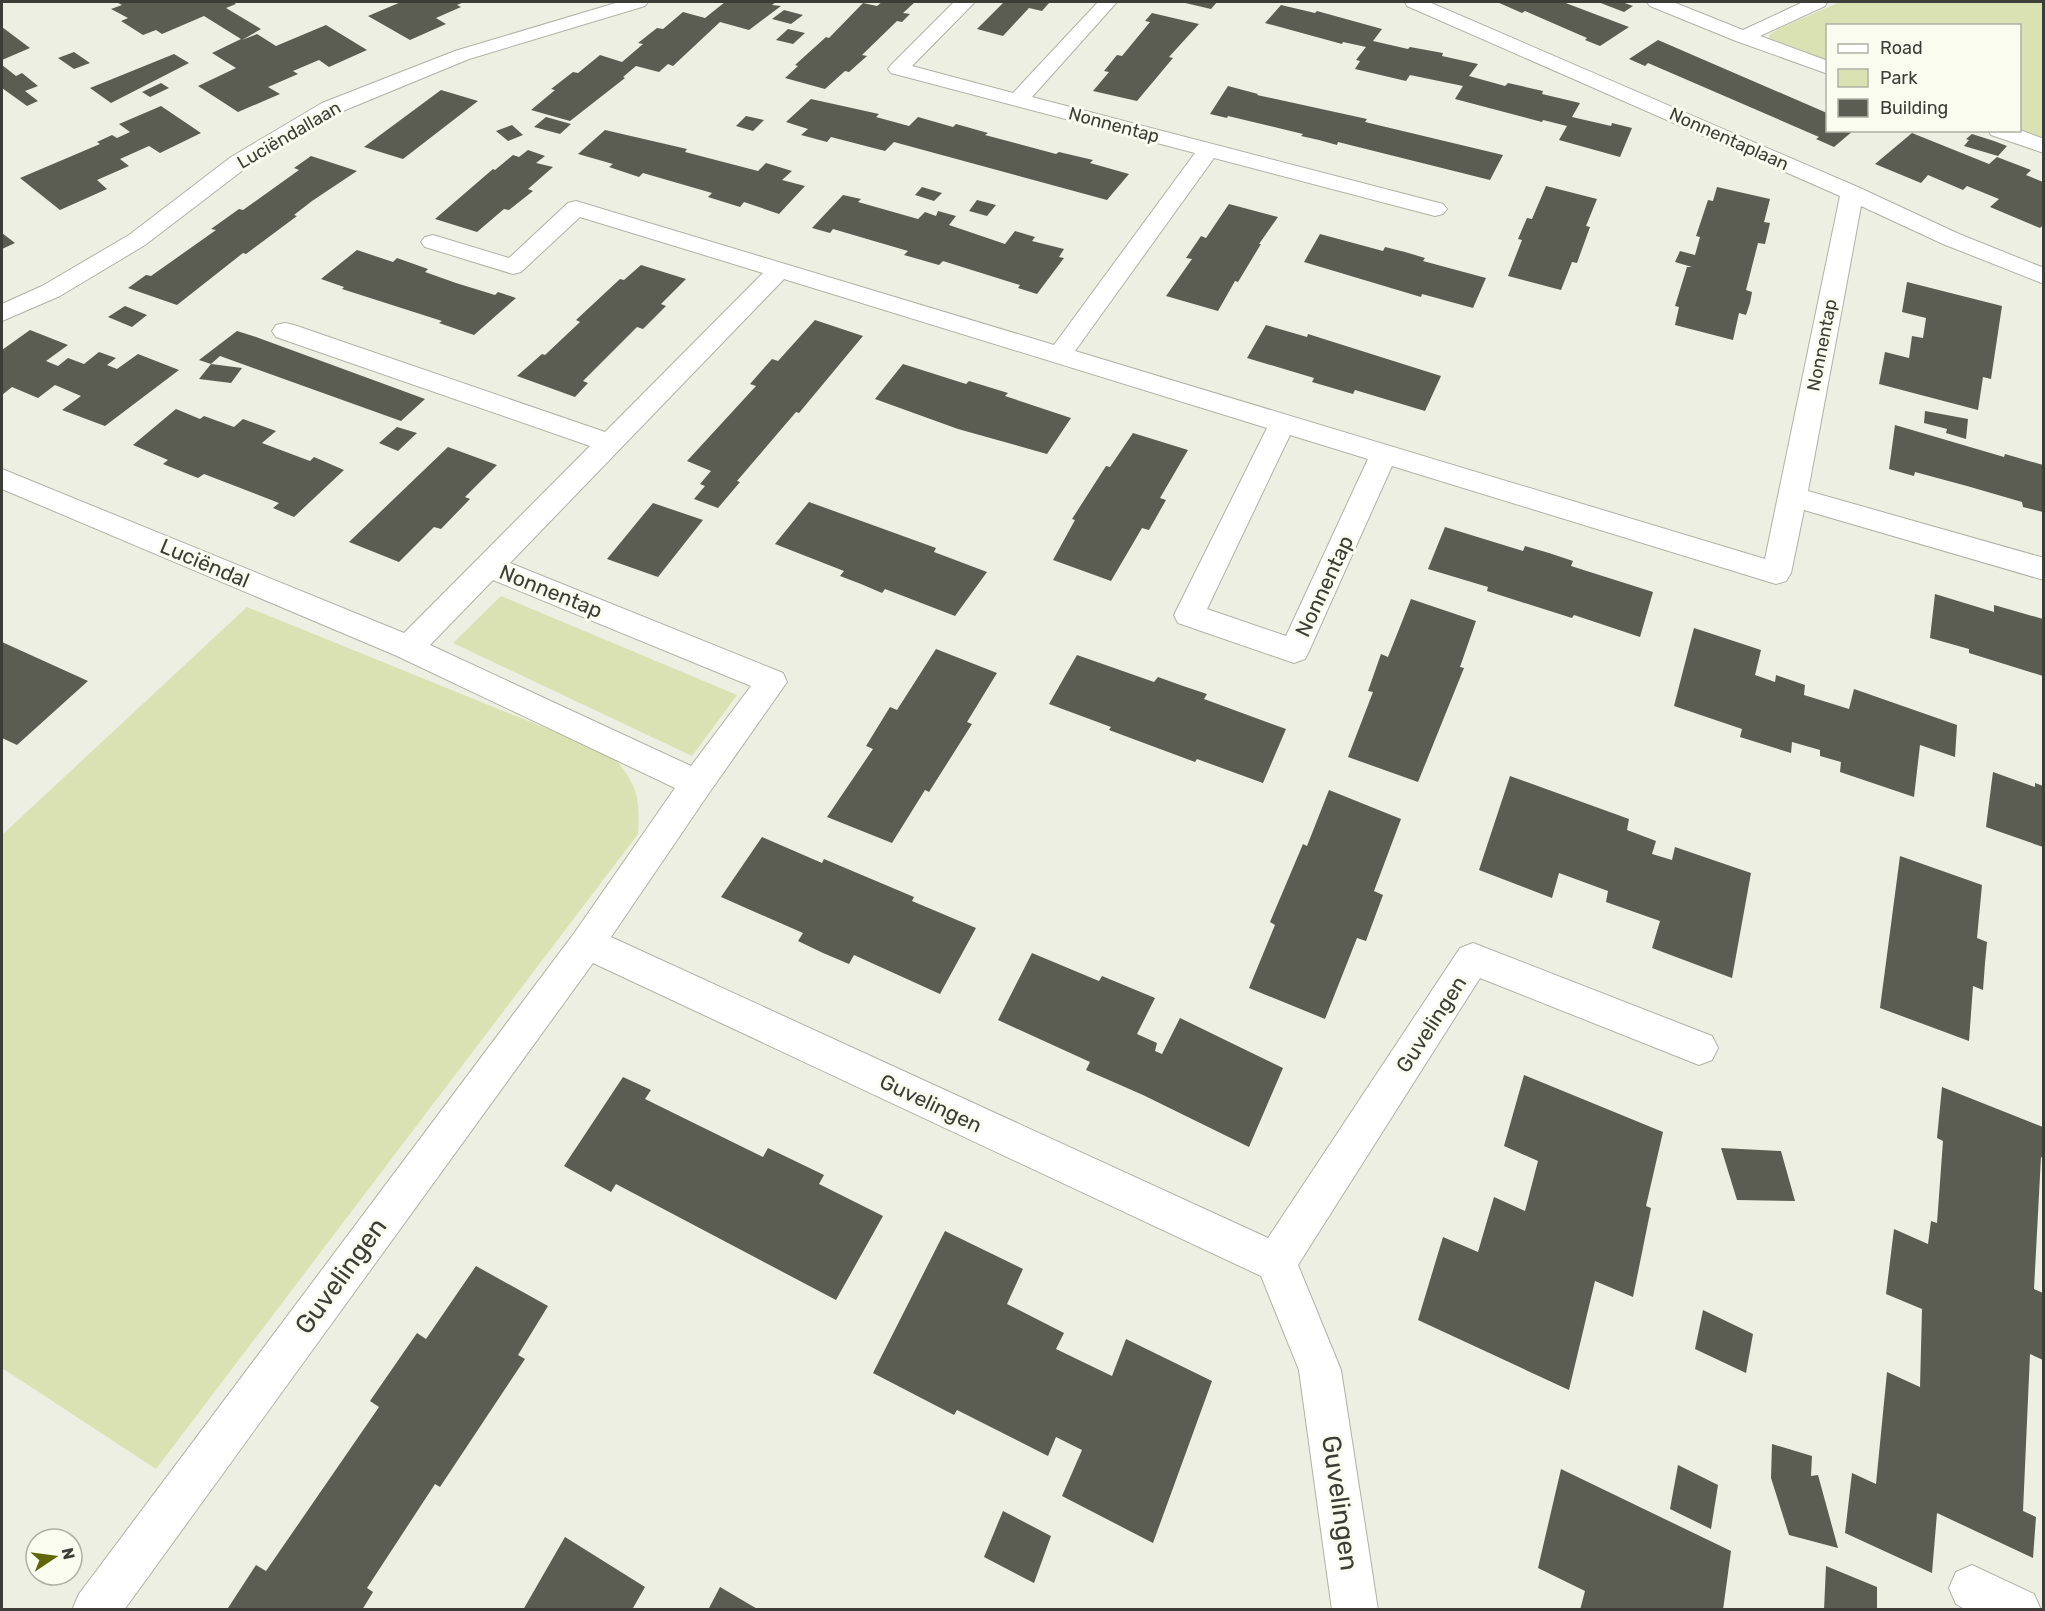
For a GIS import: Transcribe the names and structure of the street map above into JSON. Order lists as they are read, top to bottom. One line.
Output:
{"streets":{"street":["Nonnentap","Luciëndallaan","Nonnentaplaan","Luciëndal","Guvelingen"]},"crossings":[["Nonnentap","Nonnentaplaan"],["Nonnentap","Guvelingen"],["Luciëndal","Guvelingen"]],"legend":["Road","Park","Building"],"north":"right"}
